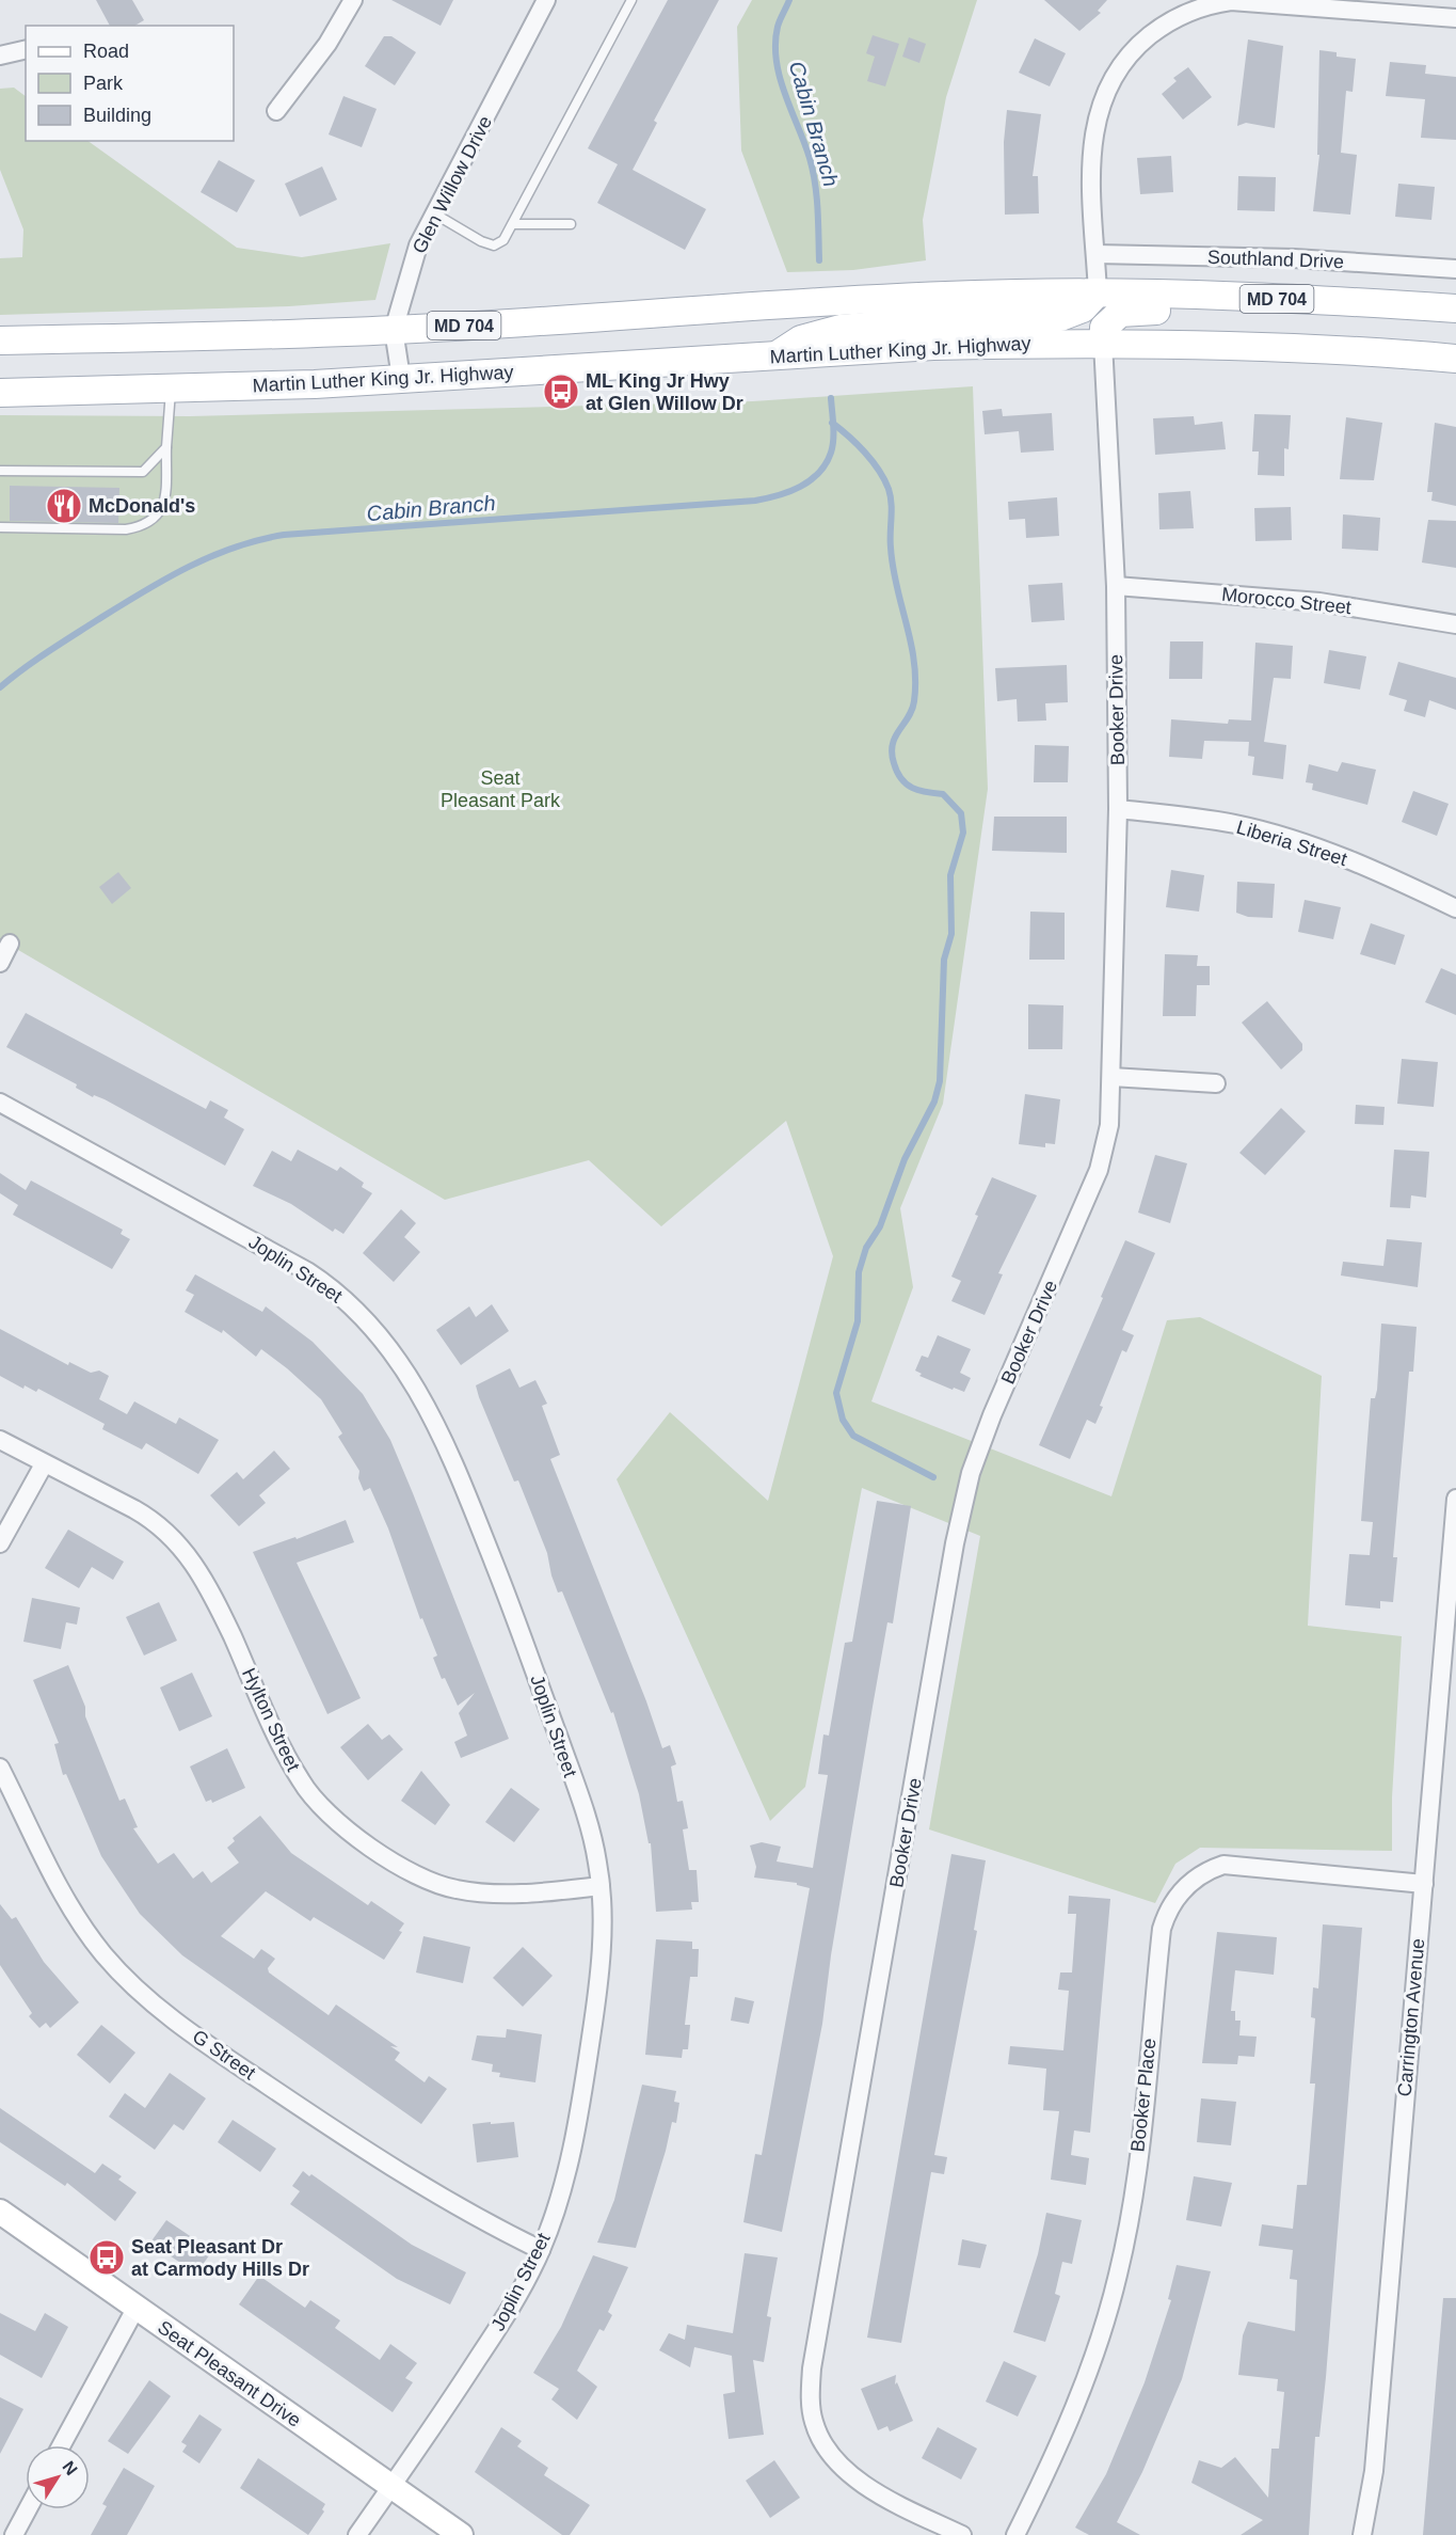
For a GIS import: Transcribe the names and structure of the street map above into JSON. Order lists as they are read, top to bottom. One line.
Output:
{"streets":{"main road":["MD 704","Martin Luther King Jr. Highway"],"street":["Glen Willow Drive","Southland Drive","Morocco Street","Booker Drive","Liberia Street","Joplin Street","Hylton Street","Carrington Avenue","G Street","Booker Place","Seat Pleasant Drive"]},"crossings":[["Glen Willow Drive","MD 704"],["Glen Willow Drive","Martin Luther King Jr. Highway"],["Martin Luther King Jr. Highway","Booker Drive"],["Morocco Street","Booker Drive"],["Booker Drive","Liberia Street"],["Joplin Street","Hylton Street"],["Joplin Street","G Street"],["Joplin Street","Seat Pleasant Drive"],["Carrington Avenue","Booker Place"]],"water":["Cabin Branch"],"parks":["Seat Pleasant Park"],"places":{"bus stop":["ML King Jr Hwy at Glen Willow Dr","Seat Pleasant Dr at Carmody Hills Dr"],"restaurant":["McDonald's"]},"legend":["Road","Park","Building"],"north":"top right"}
